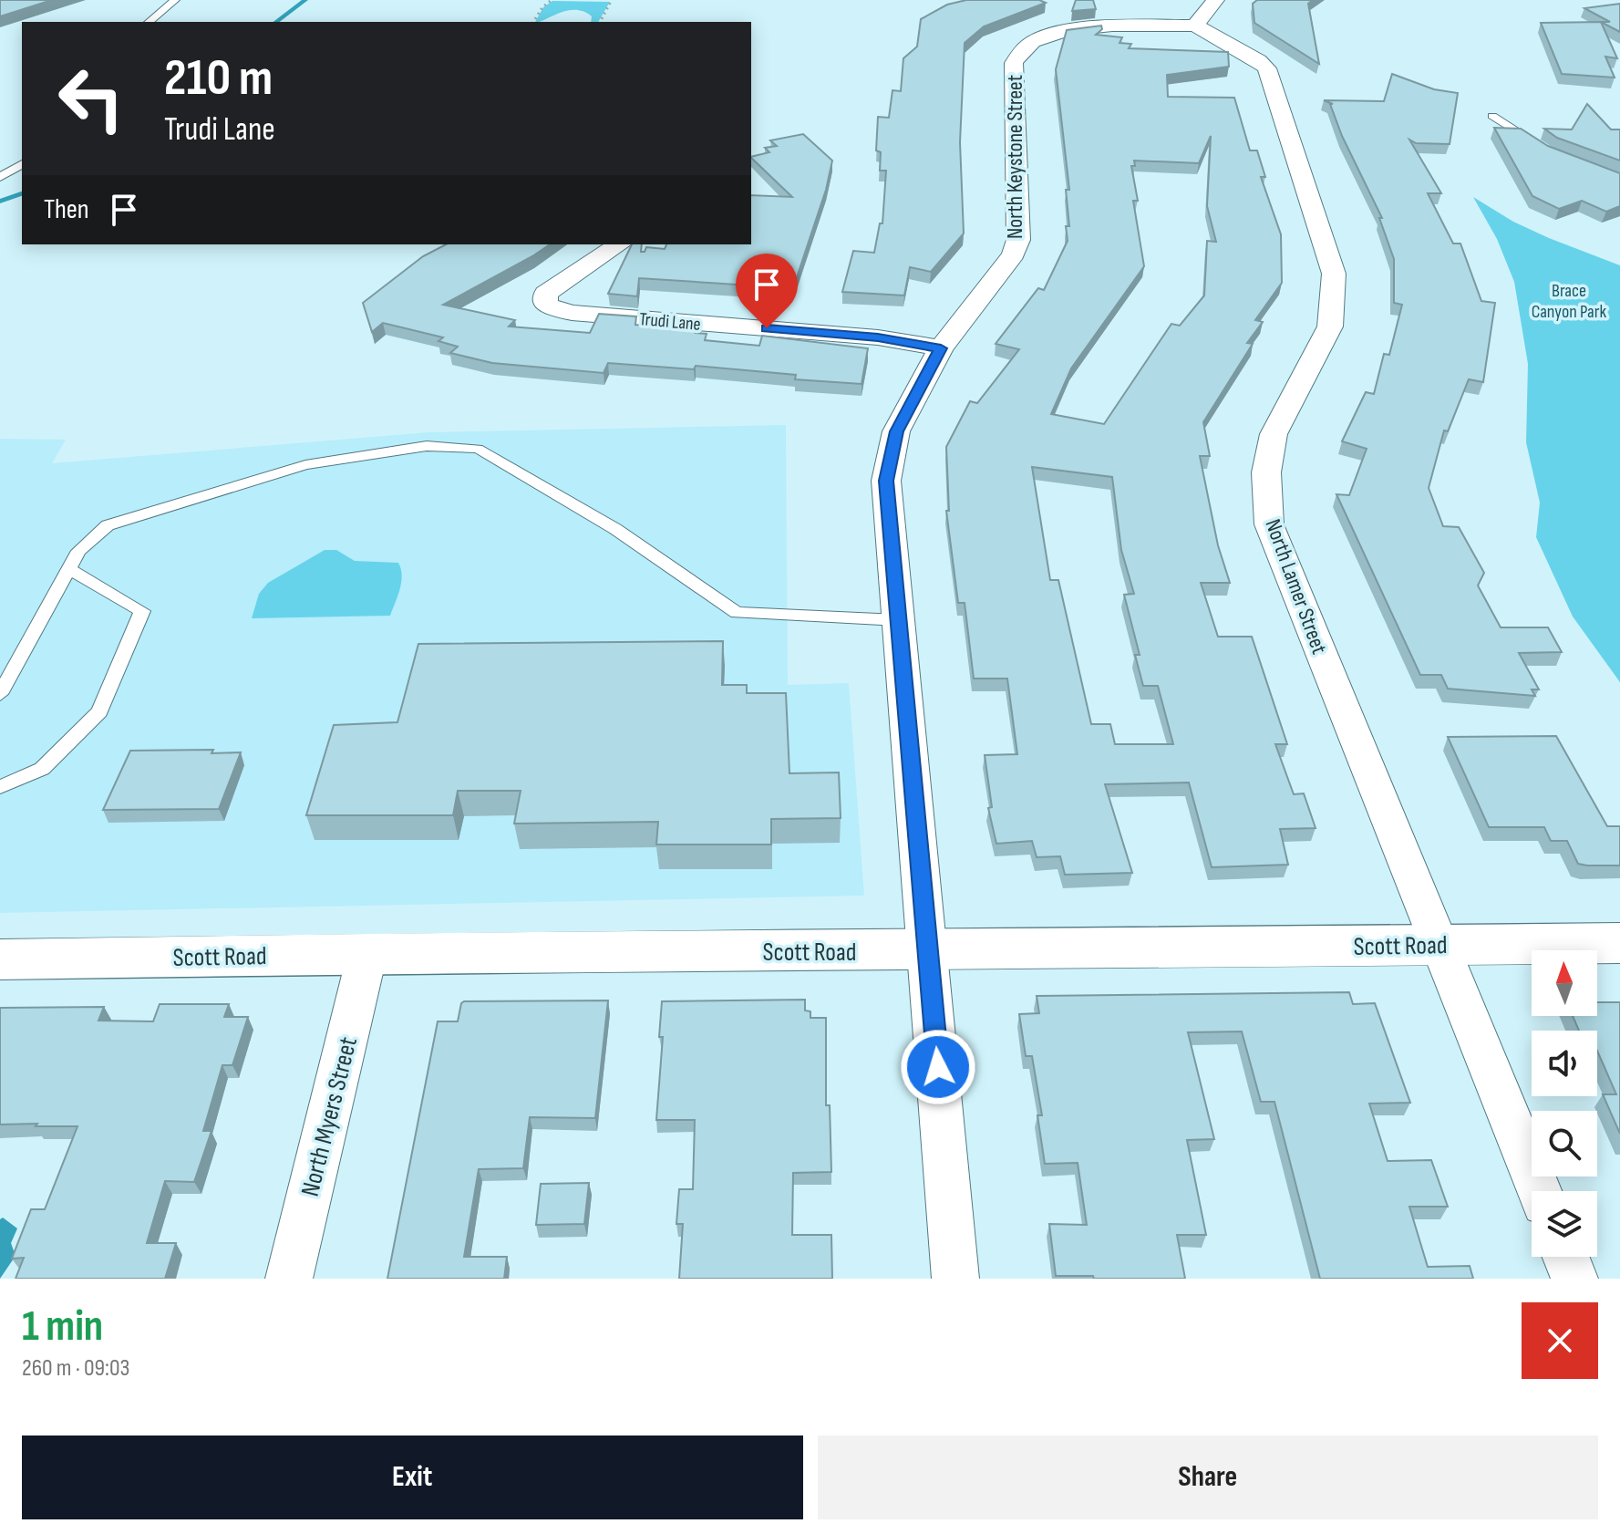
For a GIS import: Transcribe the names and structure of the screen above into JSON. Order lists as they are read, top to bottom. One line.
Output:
{"streets":{"street":["North Keystone Street","Trudi Lane","North Lamer Street","Scott Road","North Myers Street"]},"crossings":[["North Keystone Street","Trudi Lane"],["North Keystone Street","North Lamer Street"],["North Keystone Street","Scott Road"],["North Lamer Street","Scott Road"],["Scott Road","North Myers Street"]],"parks":["Brace Canyon Park"],"north":"top","page":{"turn":["210 m","Trudi Lane"],"then":"Then","heading":["1 min","260 m · 09:03"],"buttons":["Exit","Share"]}}
